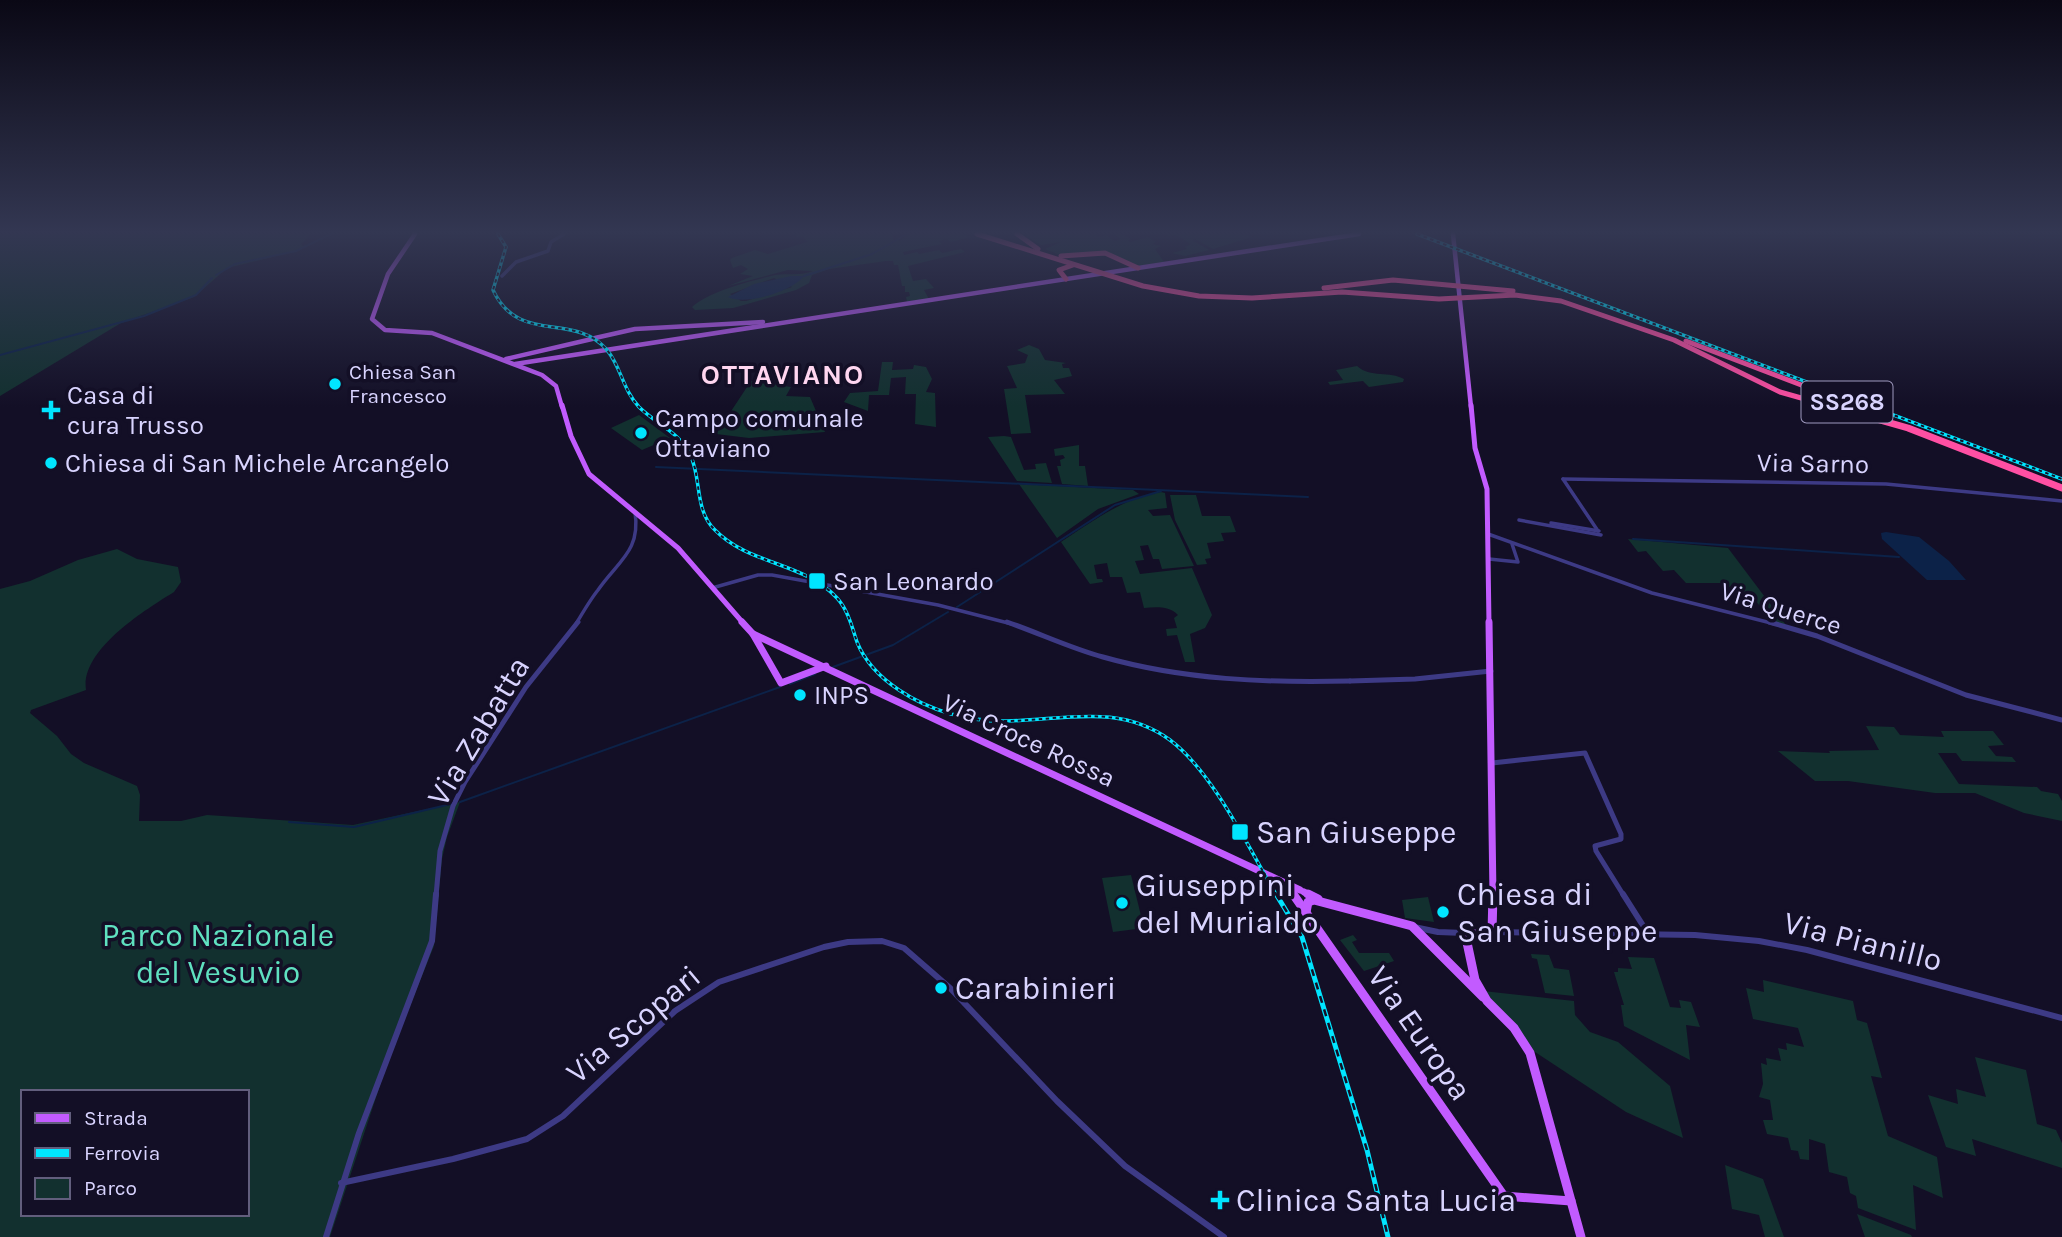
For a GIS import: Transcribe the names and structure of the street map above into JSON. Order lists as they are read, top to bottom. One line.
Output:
{"streets":{"highway":["SS268"],"main road":["Via Croce Rossa","Via Europa"],"street":["Via Sarno","Via Querce","Via Zabatta","Via Pianillo","Via Scopari"]},"crossings":[["Via Zabatta","Via Scopari"],["Via Croce Rossa","Via Europa"]],"districts":["OTTAVIANO"],"parks":["Parco Nazionale del Vesuvio"],"places":{"other":["Chiesa San Francesco","Campo comunale Ottaviano","Chiesa di San Michele Arcangelo","INPS","Giuseppini del Murialdo","Chiesa di San Giuseppe","Carabinieri"],"health":["Casa di cura Trusso","Clinica Santa Lucia"],"transit":["San Leonardo","San Giuseppe"]},"legend":["Strada","Ferrovia","Parco"]}
